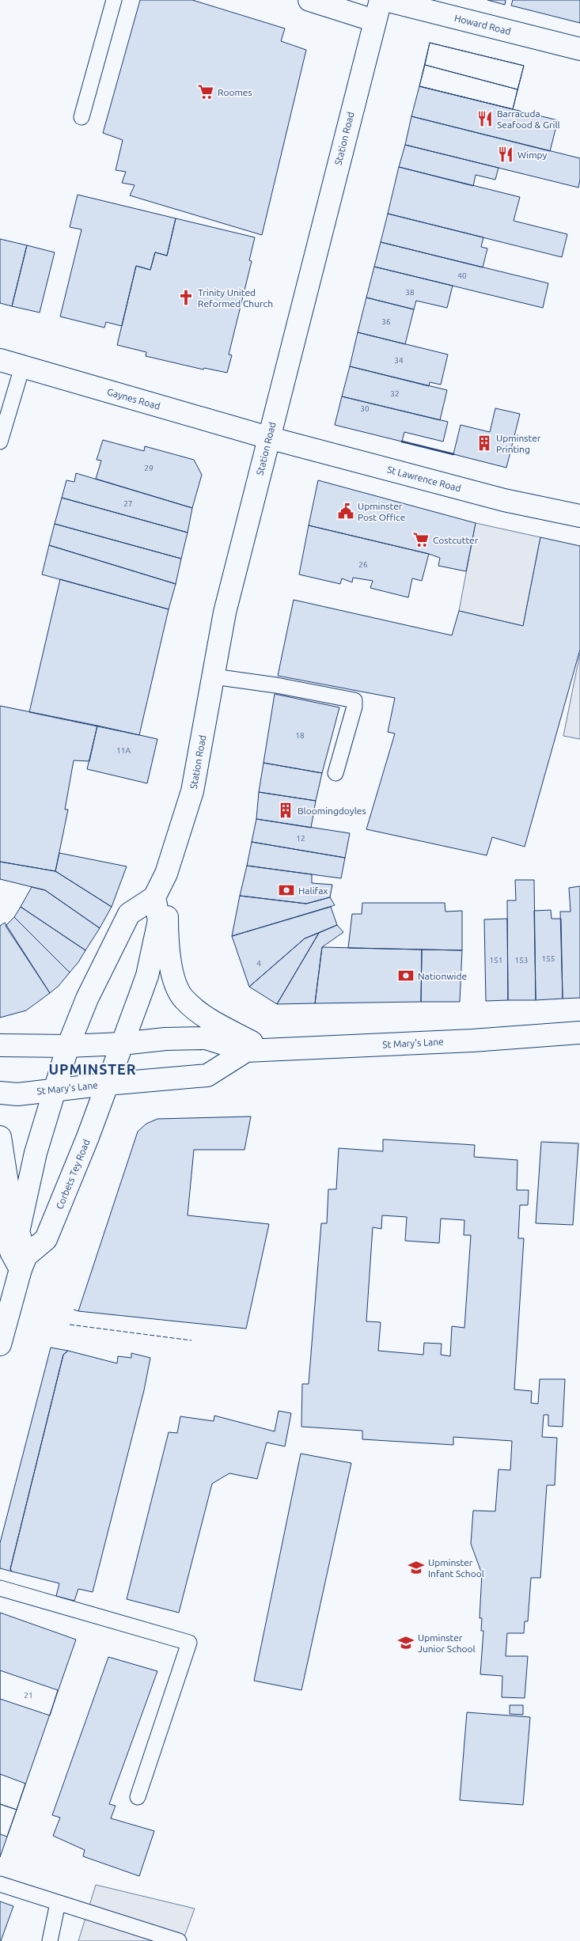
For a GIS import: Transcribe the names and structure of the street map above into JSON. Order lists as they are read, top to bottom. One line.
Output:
{"streets":{"street":["Howard Road","Station Road","Gaynes Road","St Lawrence Road","St Mary's Lane","Corbets Tey Road"]},"crossings":[["Station Road","Gaynes Road"],["Station Road","St Lawrence Road"],["Gaynes Road","St Lawrence Road"],["St Mary's Lane","Corbets Tey Road"]],"districts":["UPMINSTER"],"places":{"supermarket":["Roomes","Costcutter"],"restaurant":["Barracuda Seafood & Grill","Wimpy"],"church":["Trinity United Reformed Church"],"building":["Upminster Printing","Bloomingdoyles"],"public building":["Upminster Post Office"],"bank":["Halifax","Nationwide"],"school or university":["Upminster Infant School","Upminster Junior School"]},"house_numbers":["40","38","36","34","32","30","29","27","26","18","11A","12","155","151","153","4","21"]}
